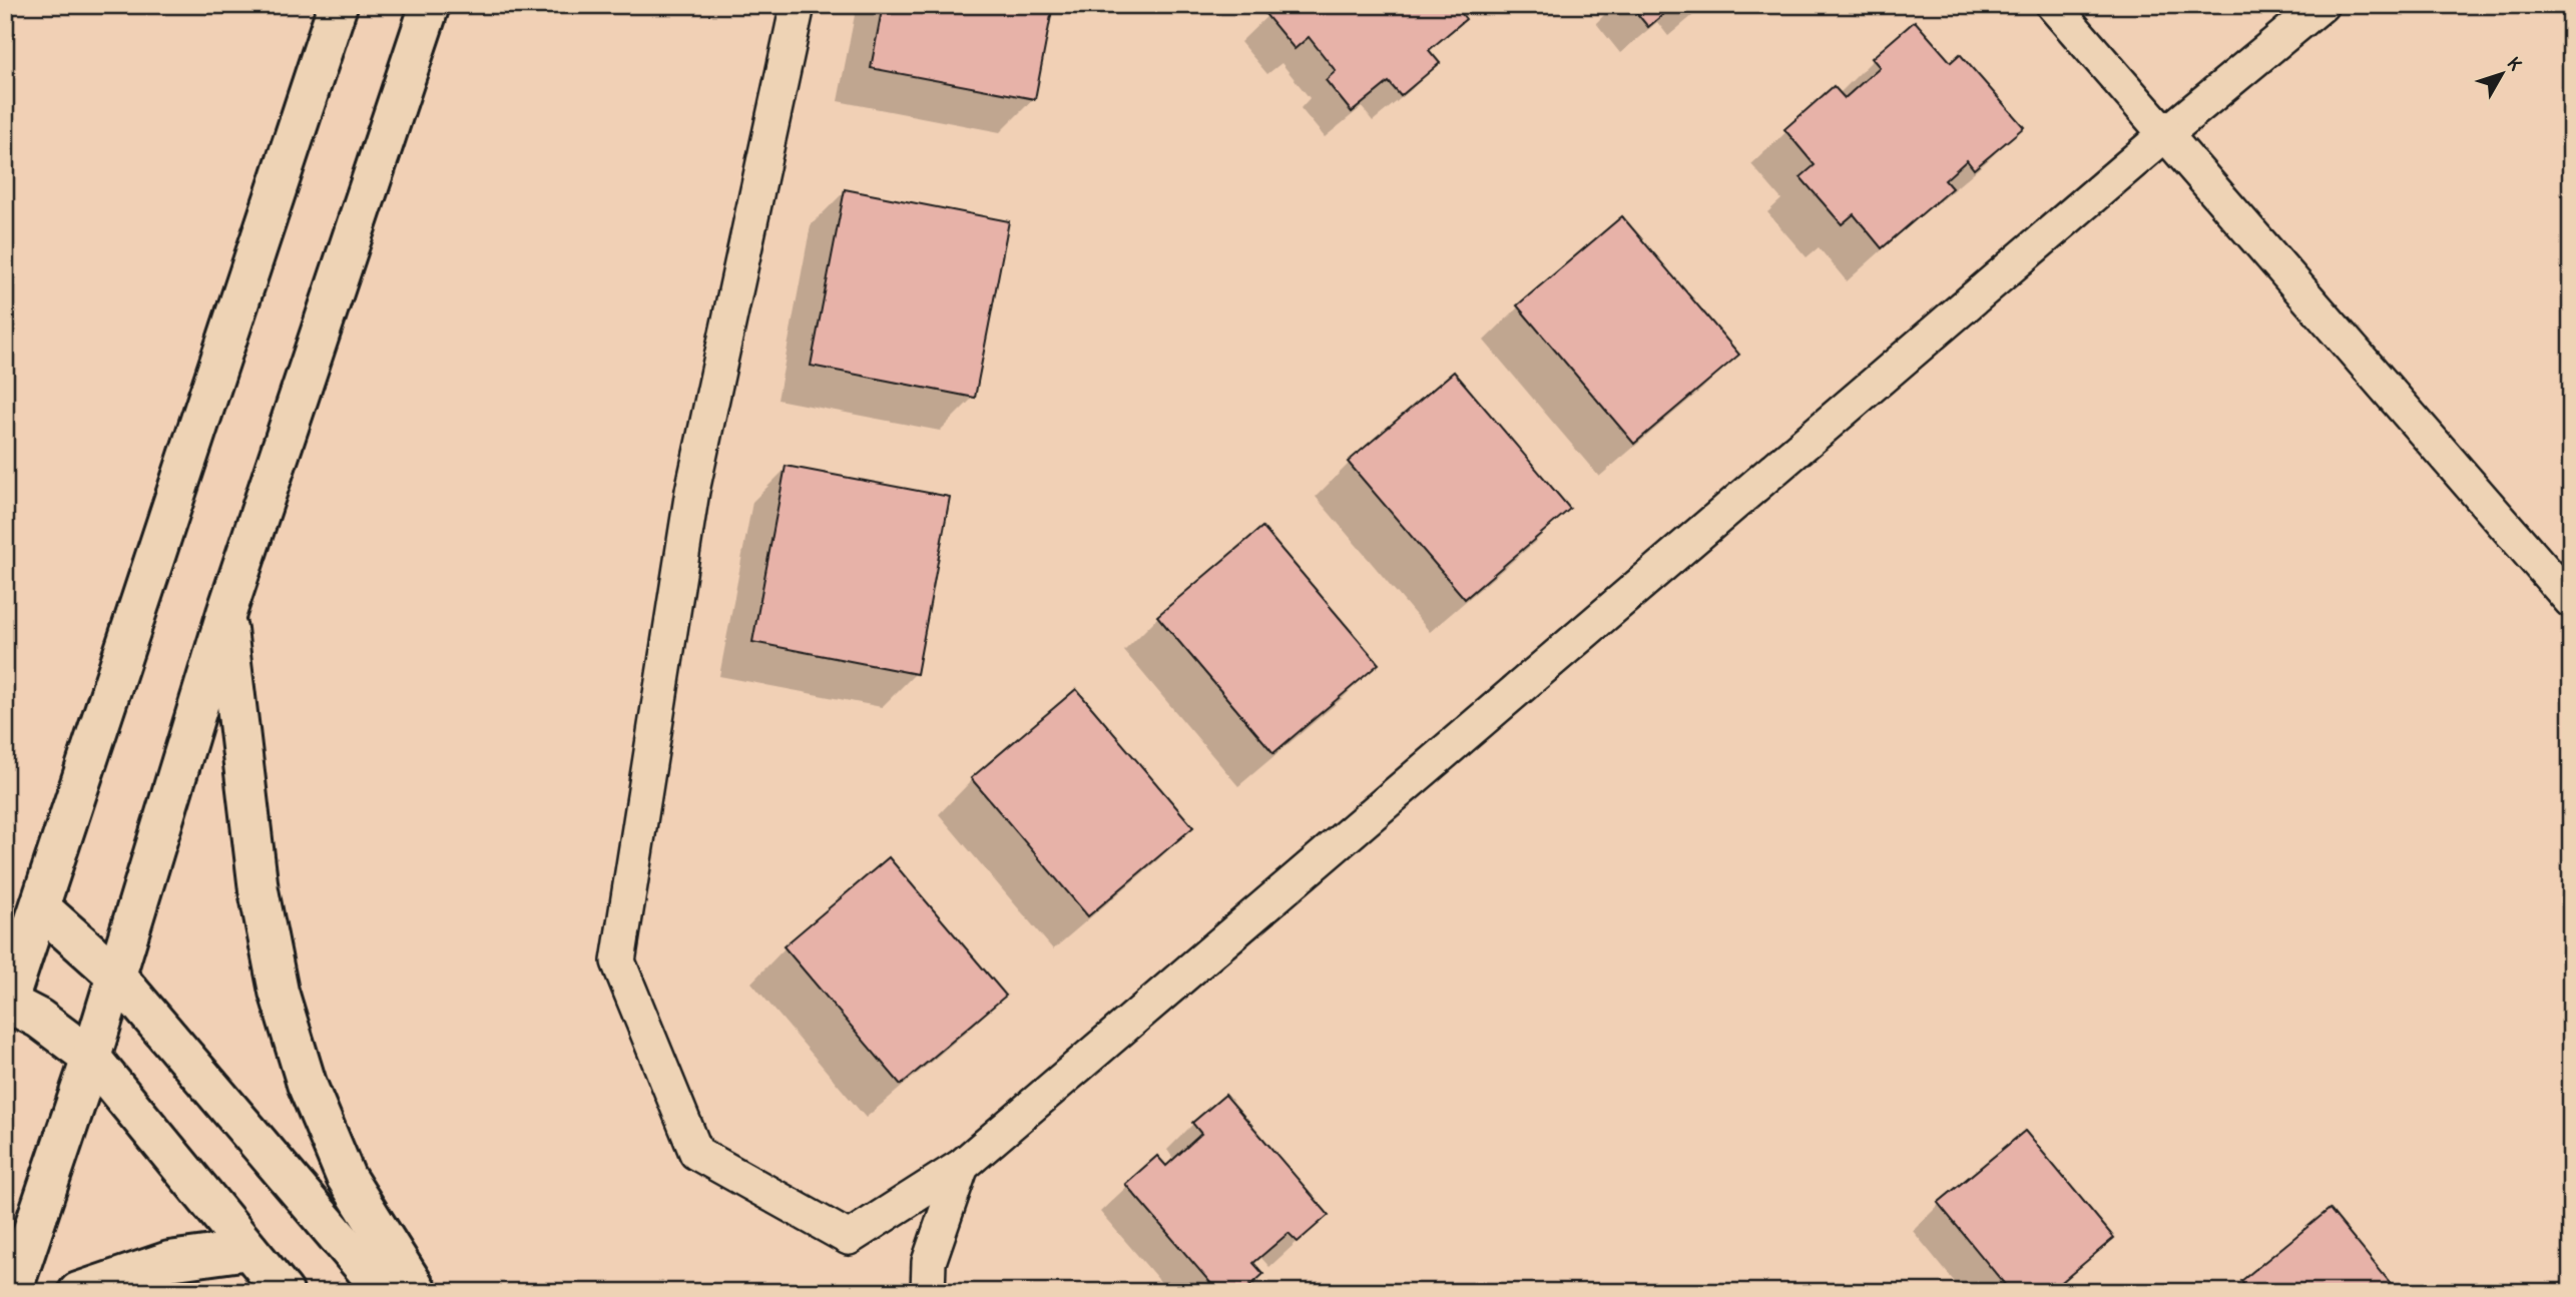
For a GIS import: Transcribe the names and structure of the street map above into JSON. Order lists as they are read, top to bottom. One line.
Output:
{"north":"top right"}
